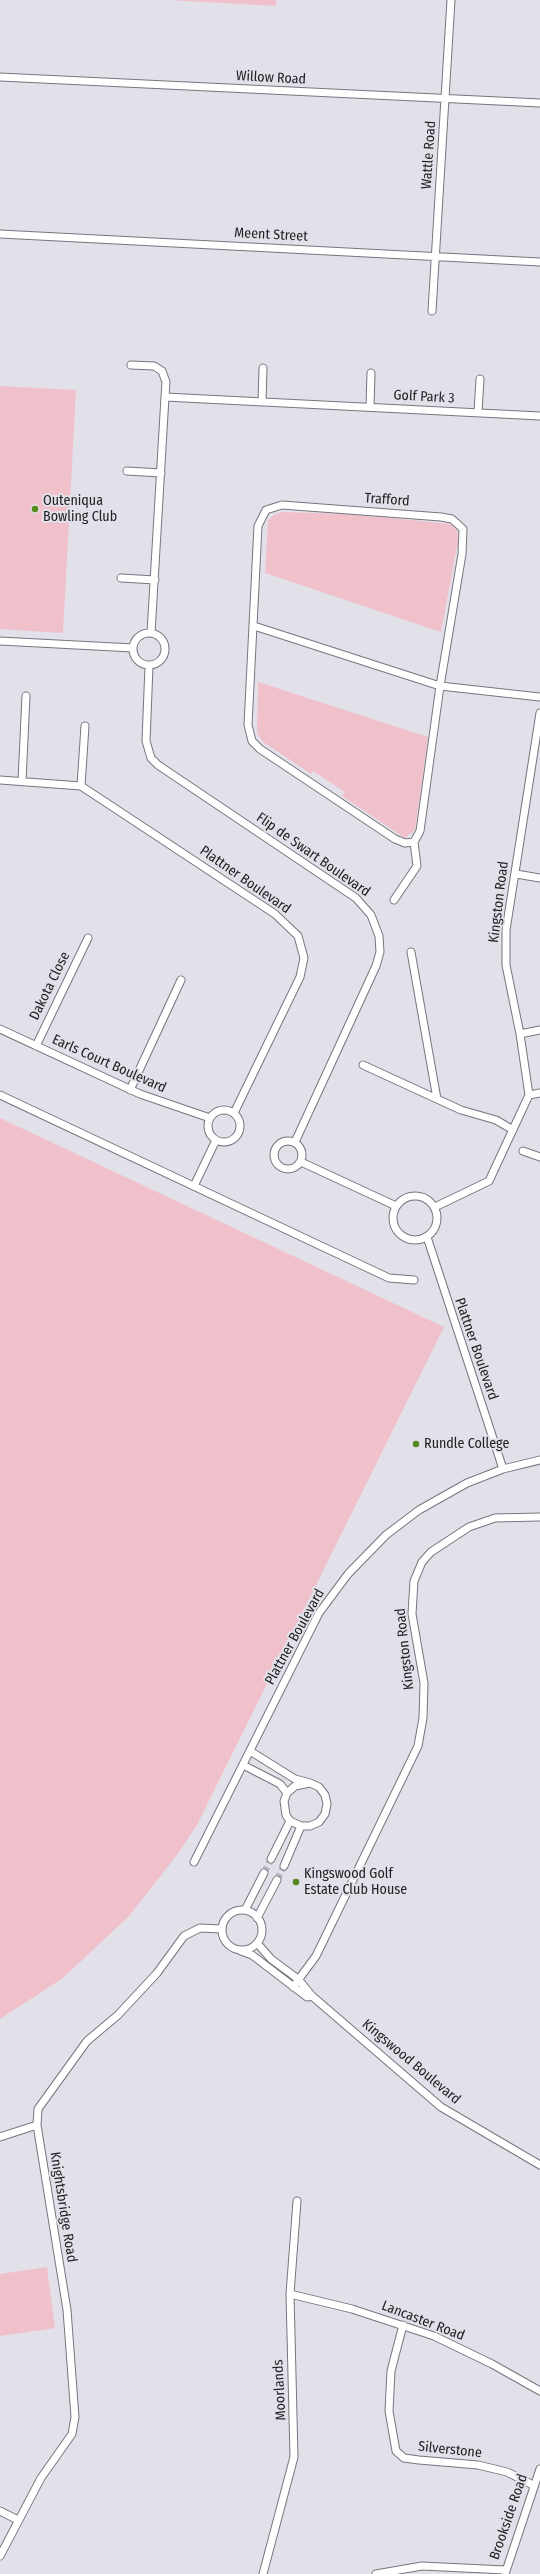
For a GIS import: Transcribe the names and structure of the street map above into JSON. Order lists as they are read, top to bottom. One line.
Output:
{"streets":{"street":["Willow Road","Wattle Road","Meent Street","Golf Park 3","Trafford","Flip de Swart Boulevard","Plattner Boulevard","Kingston Road","Dakota Close","Earls Court Boulevard","Kingswood Boulevard","Knightsbridge Road","Lancaster Road","Moorlands","Silverstone","Brookside Road"]},"crossings":[["Willow Road","Wattle Road"],["Wattle Road","Meent Street"],["Plattner Boulevard","Earls Court Boulevard"],["Kingston Road","Kingswood Boulevard"],["Dakota Close","Earls Court Boulevard"],["Kingswood Boulevard","Knightsbridge Road"],["Lancaster Road","Moorlands"],["Lancaster Road","Silverstone"],["Silverstone","Brookside Road"]],"places":["Outeniqua Bowling Club","Rundle College","Kingswood Golf Estate Club House"]}
